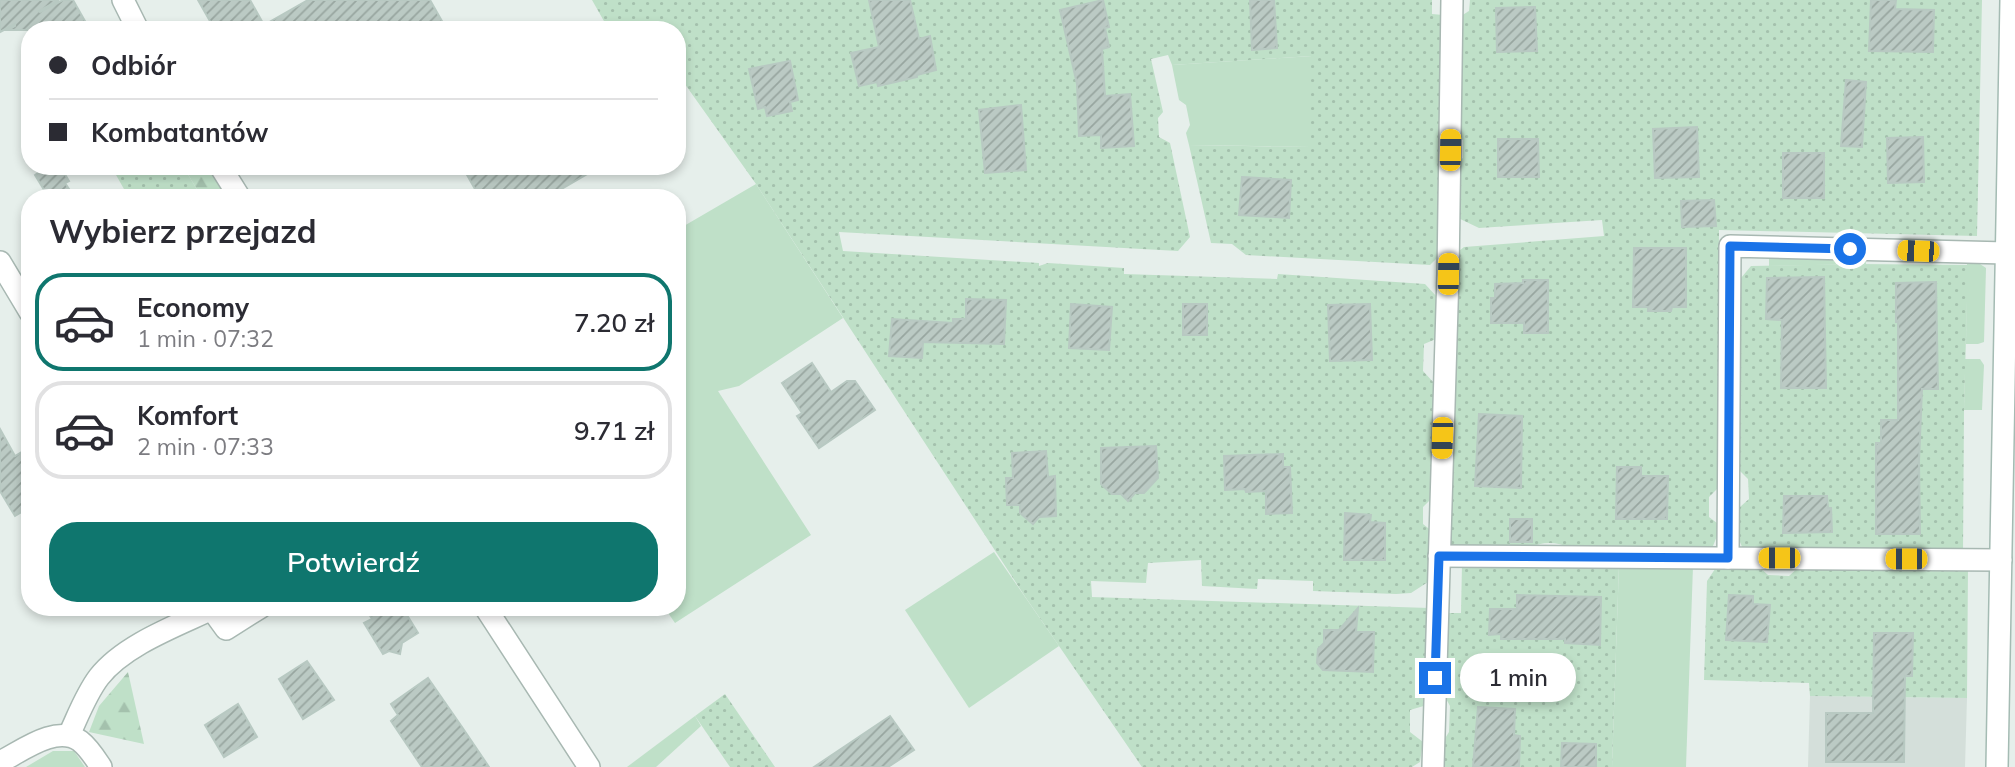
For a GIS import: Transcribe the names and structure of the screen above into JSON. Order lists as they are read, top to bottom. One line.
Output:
{"page":{"banner":["Odbiór","Kombatantów"],"heading":"Wybierz przejazd","list":[{"name":"Economy","note":"1 min · 07:32","value":"7.20 zł"},{"name":"Komfort","note":"2 min · 07:33","value":"9.71 zł"}],"buttons":"Potwierdź","bubble":"1 min"}}
